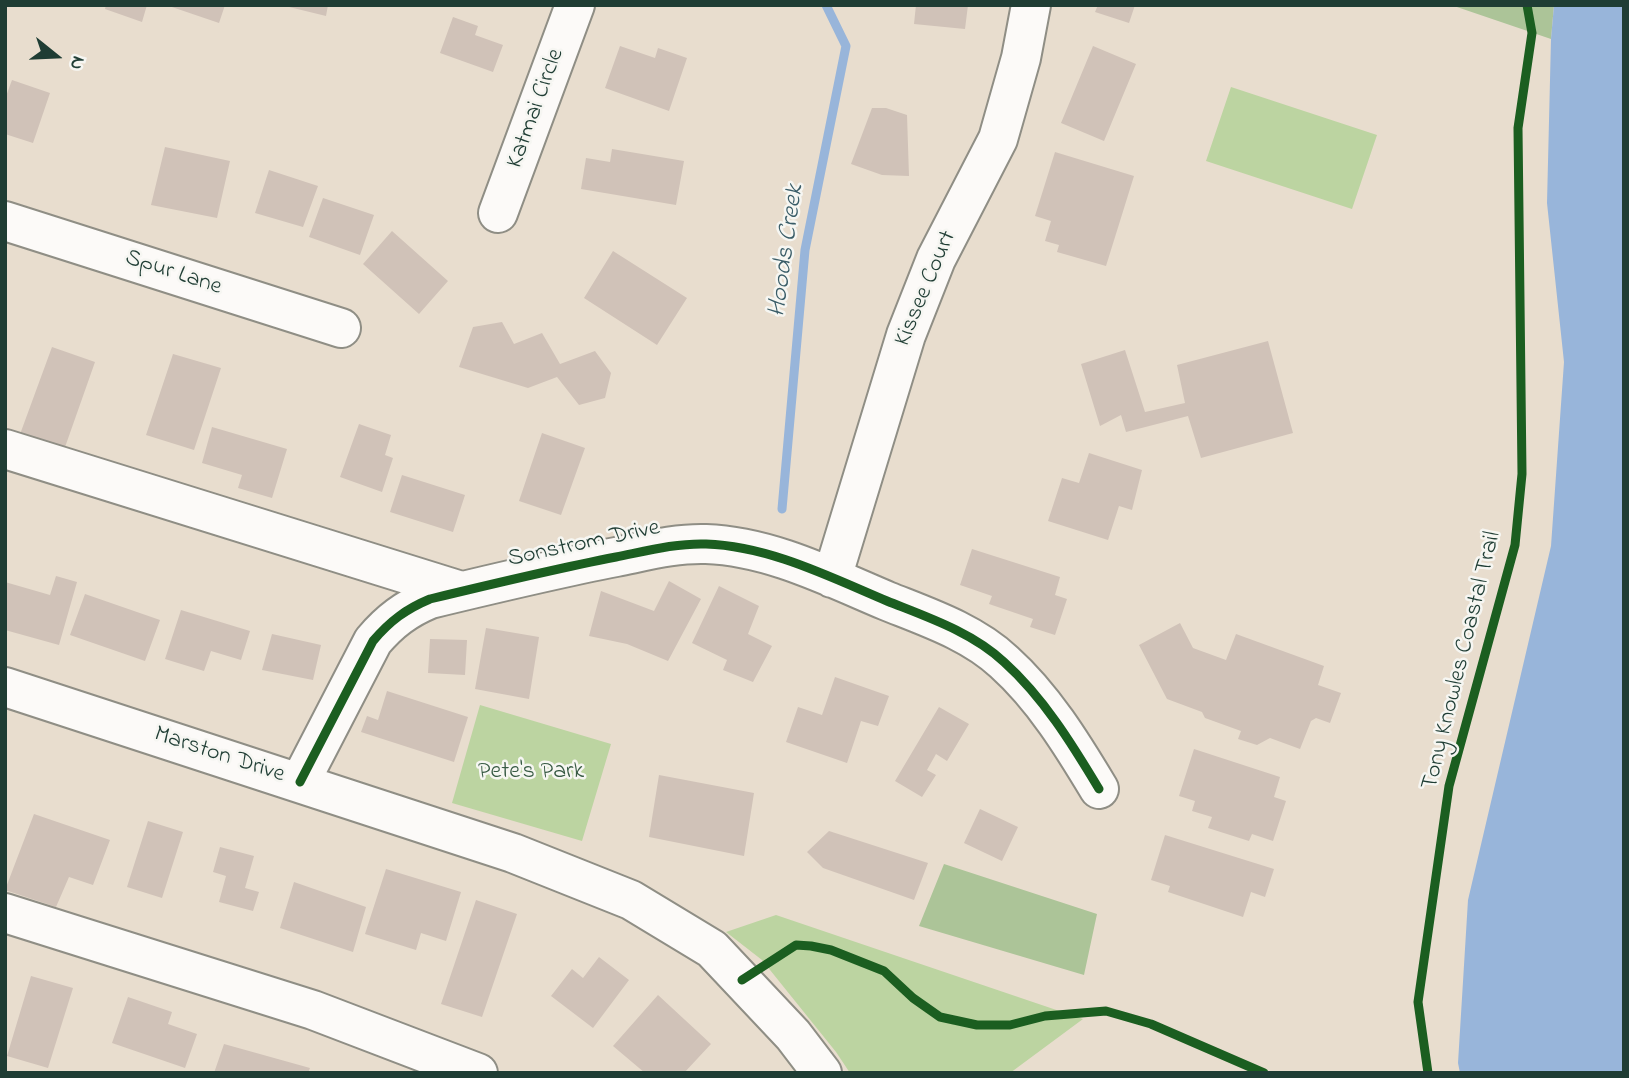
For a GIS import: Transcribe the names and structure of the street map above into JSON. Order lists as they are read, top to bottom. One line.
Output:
{"streets":{"street":["Katmai Circle","Spur Lane","Kissee Court","Sonstrom Drive","Marston Drive"],"cycle path":["Tony Knowles Coastal Trail"]},"crossings":[["Kissee Court","Sonstrom Drive"],["Sonstrom Drive","Marston Drive"]],"water":["Hoods Creek"],"parks":["Pete's Park"],"north":"right"}
